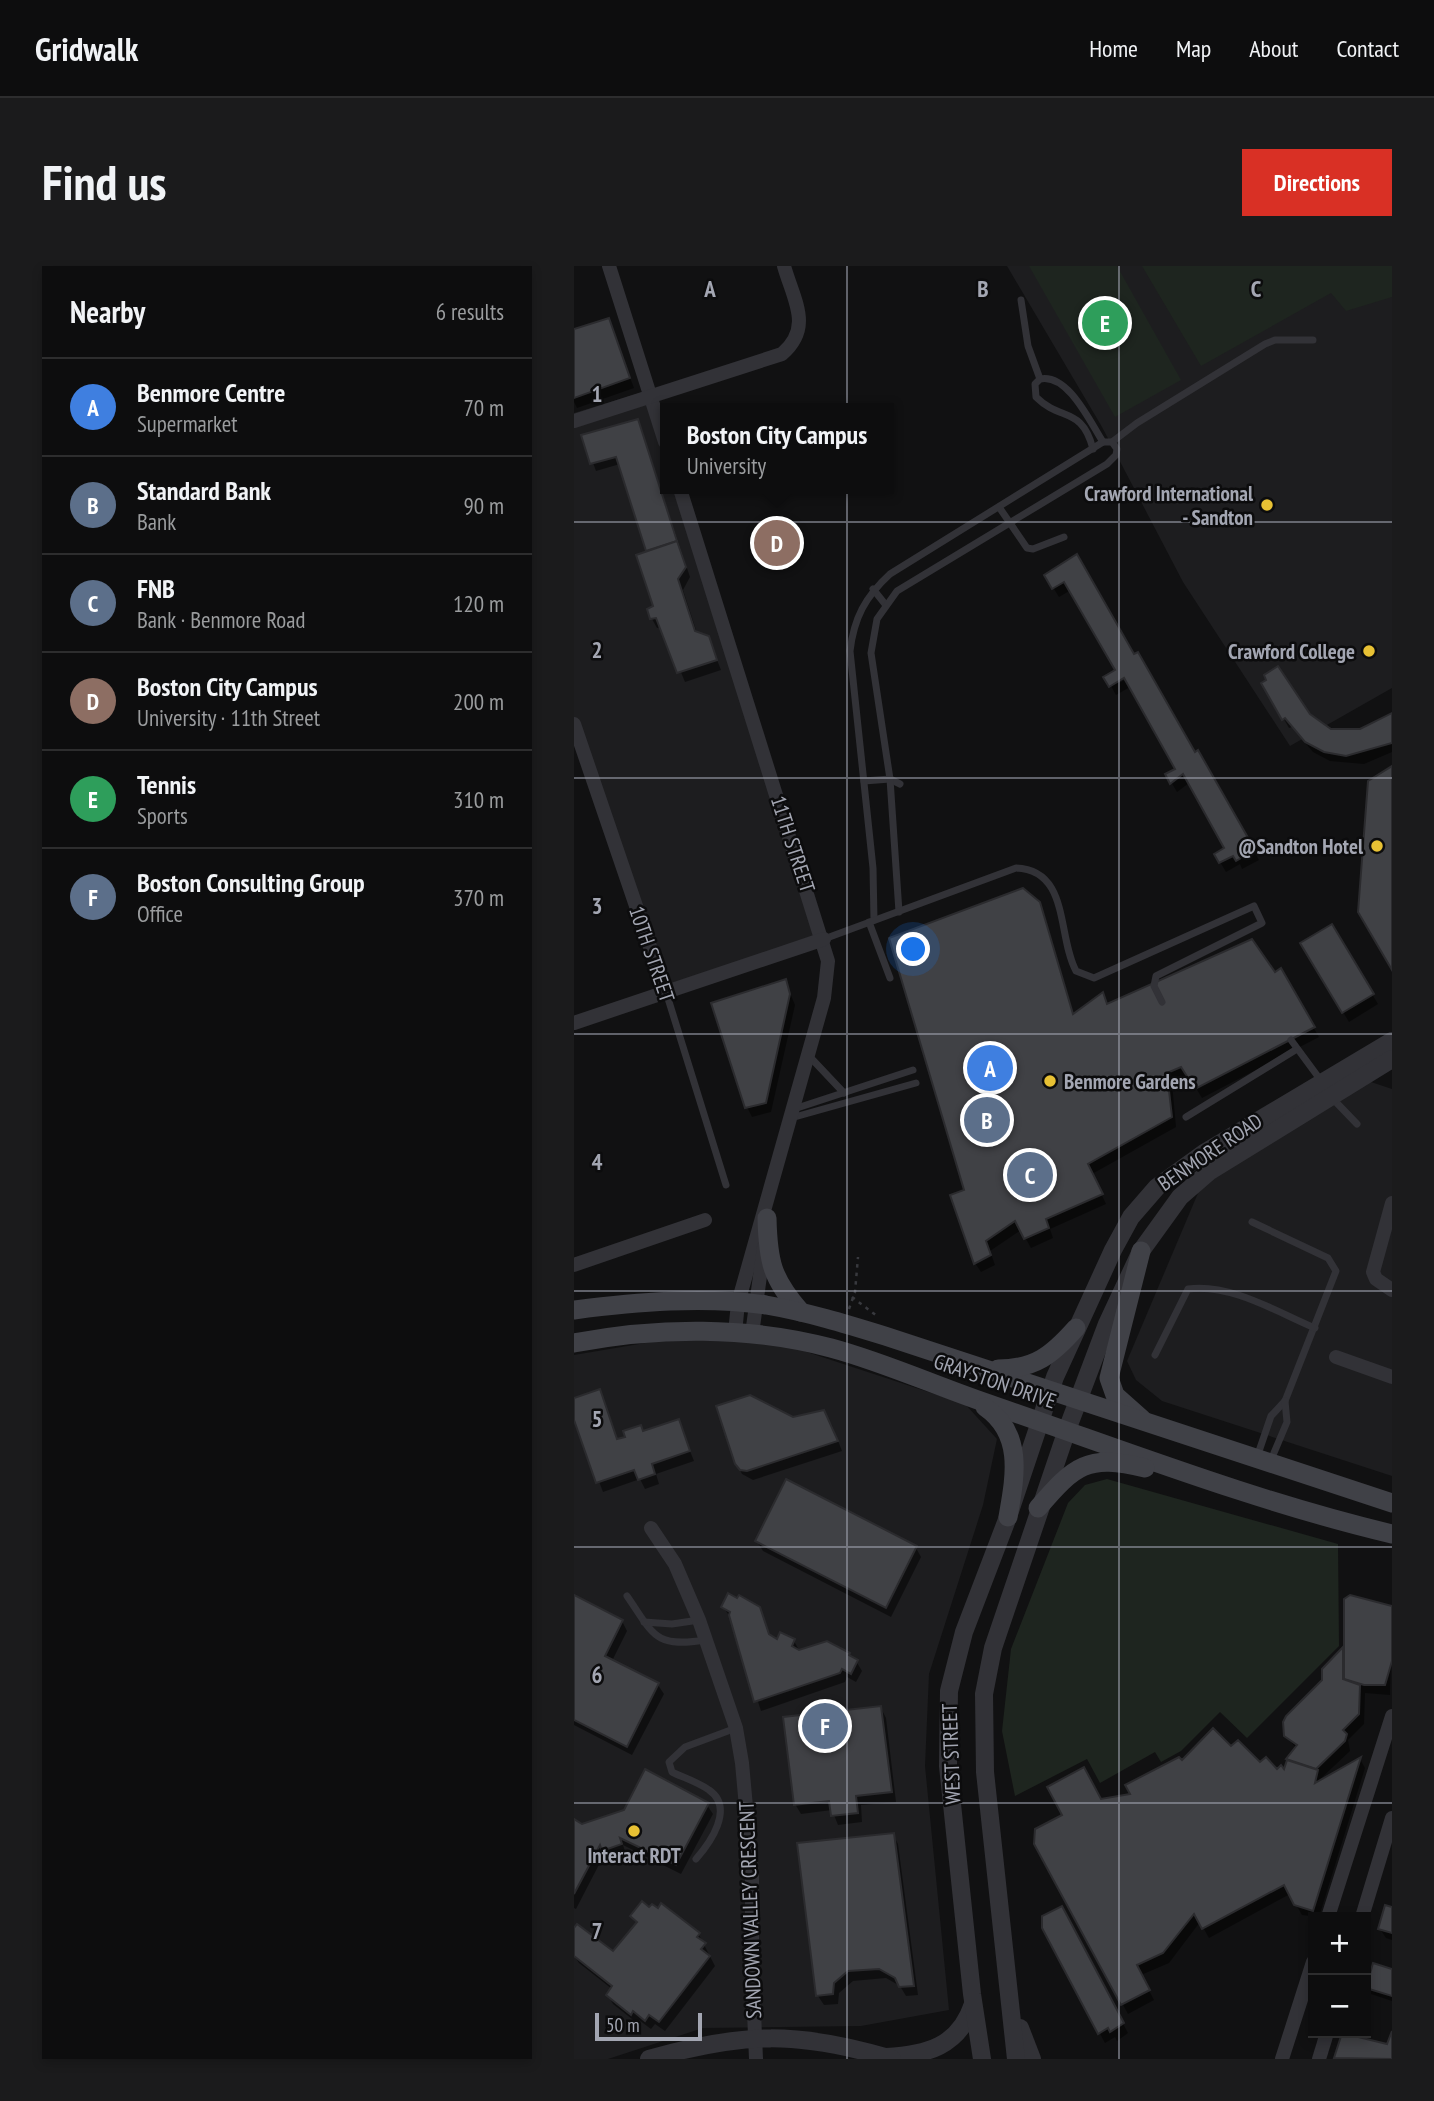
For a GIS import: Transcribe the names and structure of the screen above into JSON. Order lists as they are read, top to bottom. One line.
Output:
{"streets":{"main road":["GRAYSTON DRIVE"],"street":["11TH STREET","10TH STREET","BENMORE ROAD","WEST STREET","SANDOWN VALLEY CRESCENT"]},"crossings":[["11TH STREET","GRAYSTON DRIVE"],["BENMORE ROAD","GRAYSTON DRIVE"],["BENMORE ROAD","WEST STREET"],["GRAYSTON DRIVE","WEST STREET"]],"places":["Crawford International - Sandton","Crawford College","@Sandton Hotel","Benmore Gardens","Interact RDT"],"scale_bar":"50 m","page":{"header":"Gridwalk","nav":["Home","Map","About","Contact"],"buttons":"Directions","title":"Find us","heading":["Nearby","6 results"],"pins":["E","D","A","B","C","F"],"list":[{"mark":"A","name":"Benmore Centre","note":"Supermarket","value":"70 m"},{"mark":"B","name":"Standard Bank","note":"Bank","value":"90 m"},{"mark":"C","name":"FNB","note":"Bank · Benmore Road","value":"120 m"},{"mark":"D","name":"Boston City Campus","note":"University · 11th Street","value":"200 m"},{"mark":"E","name":"Tennis","note":"Sports","value":"310 m"},{"mark":"F","name":"Boston Consulting Group","note":"Office","value":"370 m"}],"popup":["Boston City Campus","University"],"map_buttons":["+","−"],"scale":"50 m"},"grid":{"columns":["A","B","C"],"rows":["1","2","3","4","5","6","7"]}}
